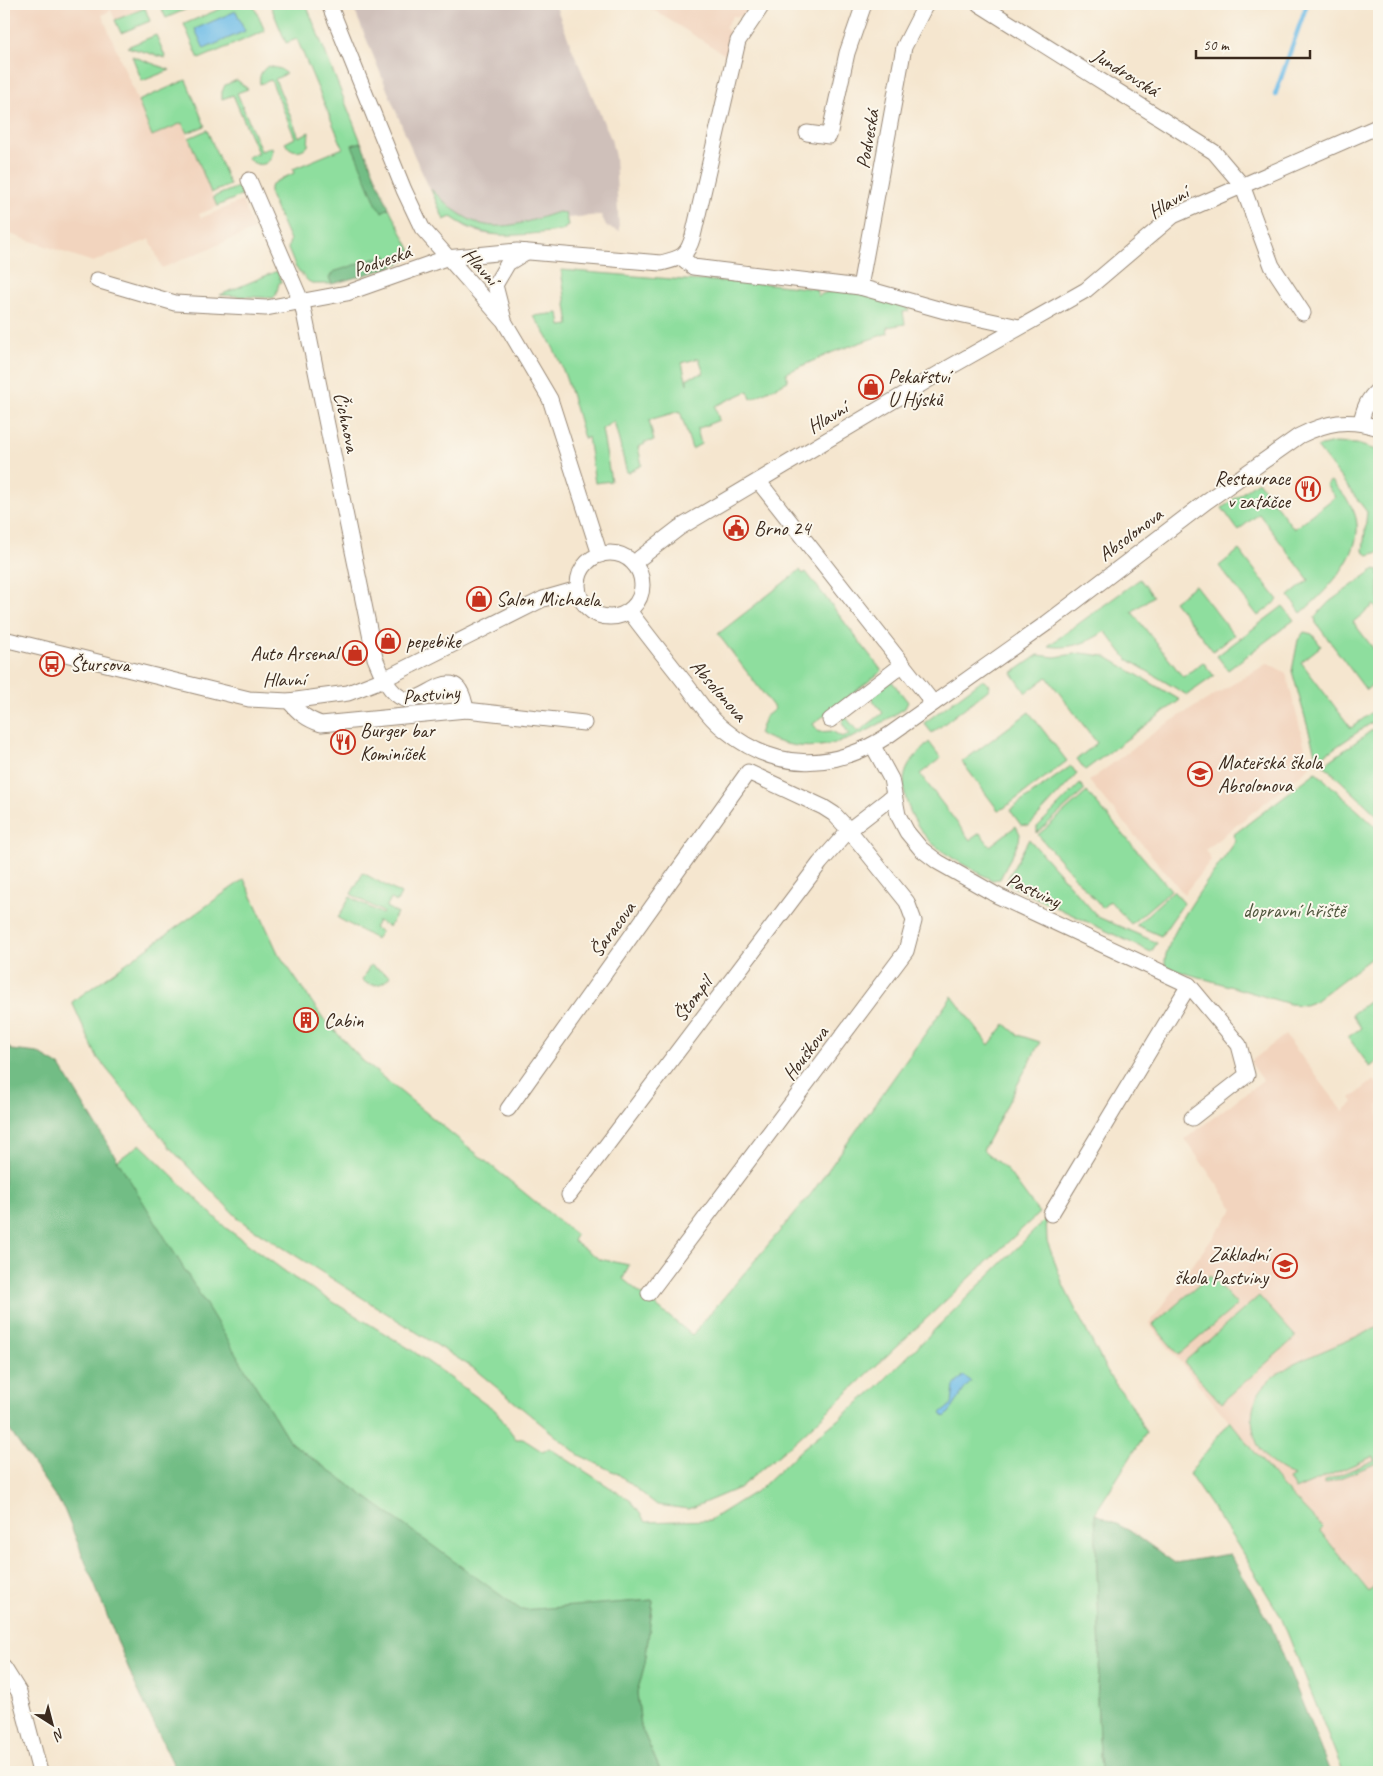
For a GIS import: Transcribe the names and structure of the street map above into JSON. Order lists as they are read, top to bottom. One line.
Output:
{"streets":{"street":["Jundrovská","Podveská","Hlavní","Čichnova","Absolonova","Pastviny","Šaracova","Štompil","Houškova"]},"crossings":[["Jundrovská","Hlavní"],["Podveská","Hlavní"],["Podveská","Čichnova"],["Hlavní","Čichnova"],["Hlavní","Absolonova"],["Hlavní","Pastviny"],["Absolonova","Pastviny"],["Šaracova","Štompil"],["Šaracova","Houškova"],["Štompil","Houškova"]],"parks":["dopravní hřiště"],"places":{"shop":["Pekařství U Hýsků","Salon Michaela","pepebike","Auto Arsenal"],"restaurant":["Restaurace v zatáčce","Burger bar Kominíček"],"public building":["Brno 24"],"bus stop":["Štursova"],"school or university":["Mateřská škola Absolonova","Základní škola Pastviny"],"building":["Cabin"]},"scale_bar":"50 m","north":"bottom right"}
